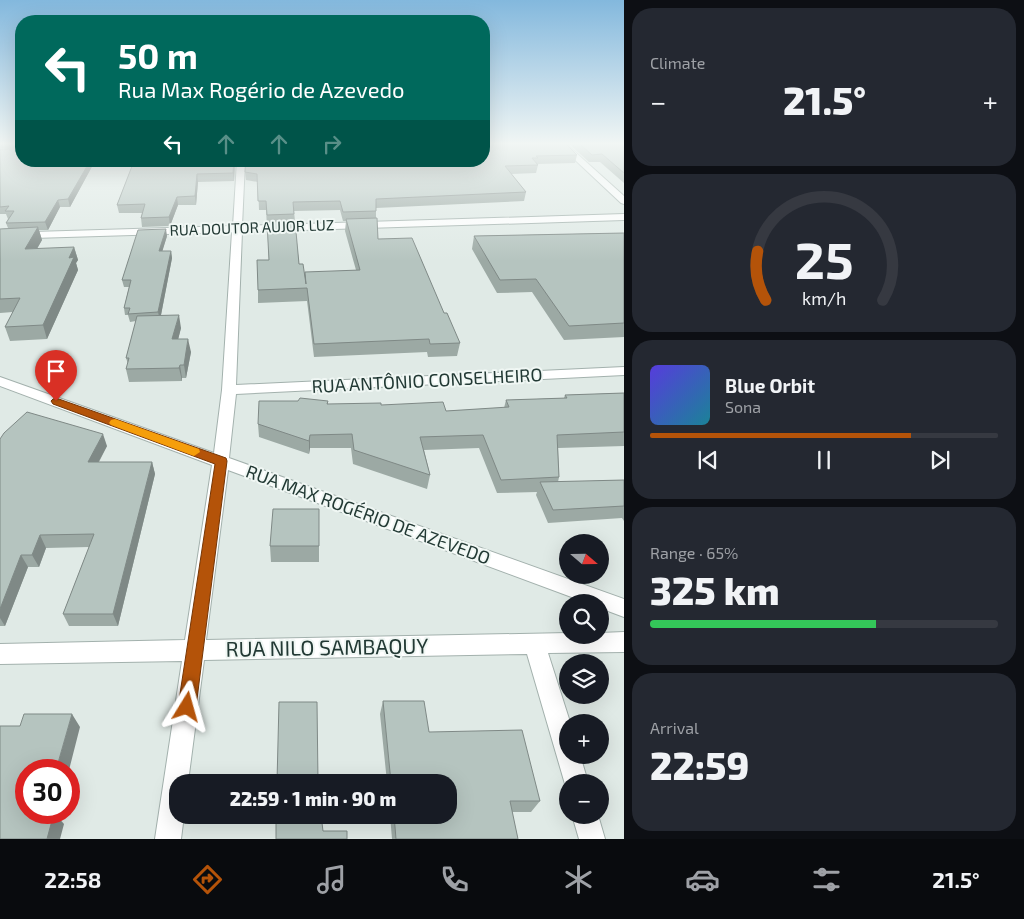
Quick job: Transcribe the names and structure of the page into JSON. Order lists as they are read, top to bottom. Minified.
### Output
{"streets":{"street":["RUA DOUTOR AUJOR LUZ","RUA ANTÔNIO CONSELHEIRO","RUA MAX ROGÉRIO DE AZEVEDO","RUA NILO SAMBAQUY"]},"north":"right","page":{"tile":["Climate",["Range · 65%","325 km"],["Arrival","22:59"]],"turn":["50 m","Rua Max Rogério de Azevedo"],"heat":["−","21.5°","+"],"song":["Blue Orbit","Sona"],"map_buttons":["+","−"],"limit":"30","trip":"22:59 · 1 min · 90 m","tabs":["22:58","21.5°"],"gauge":["25","km/h"]}}
